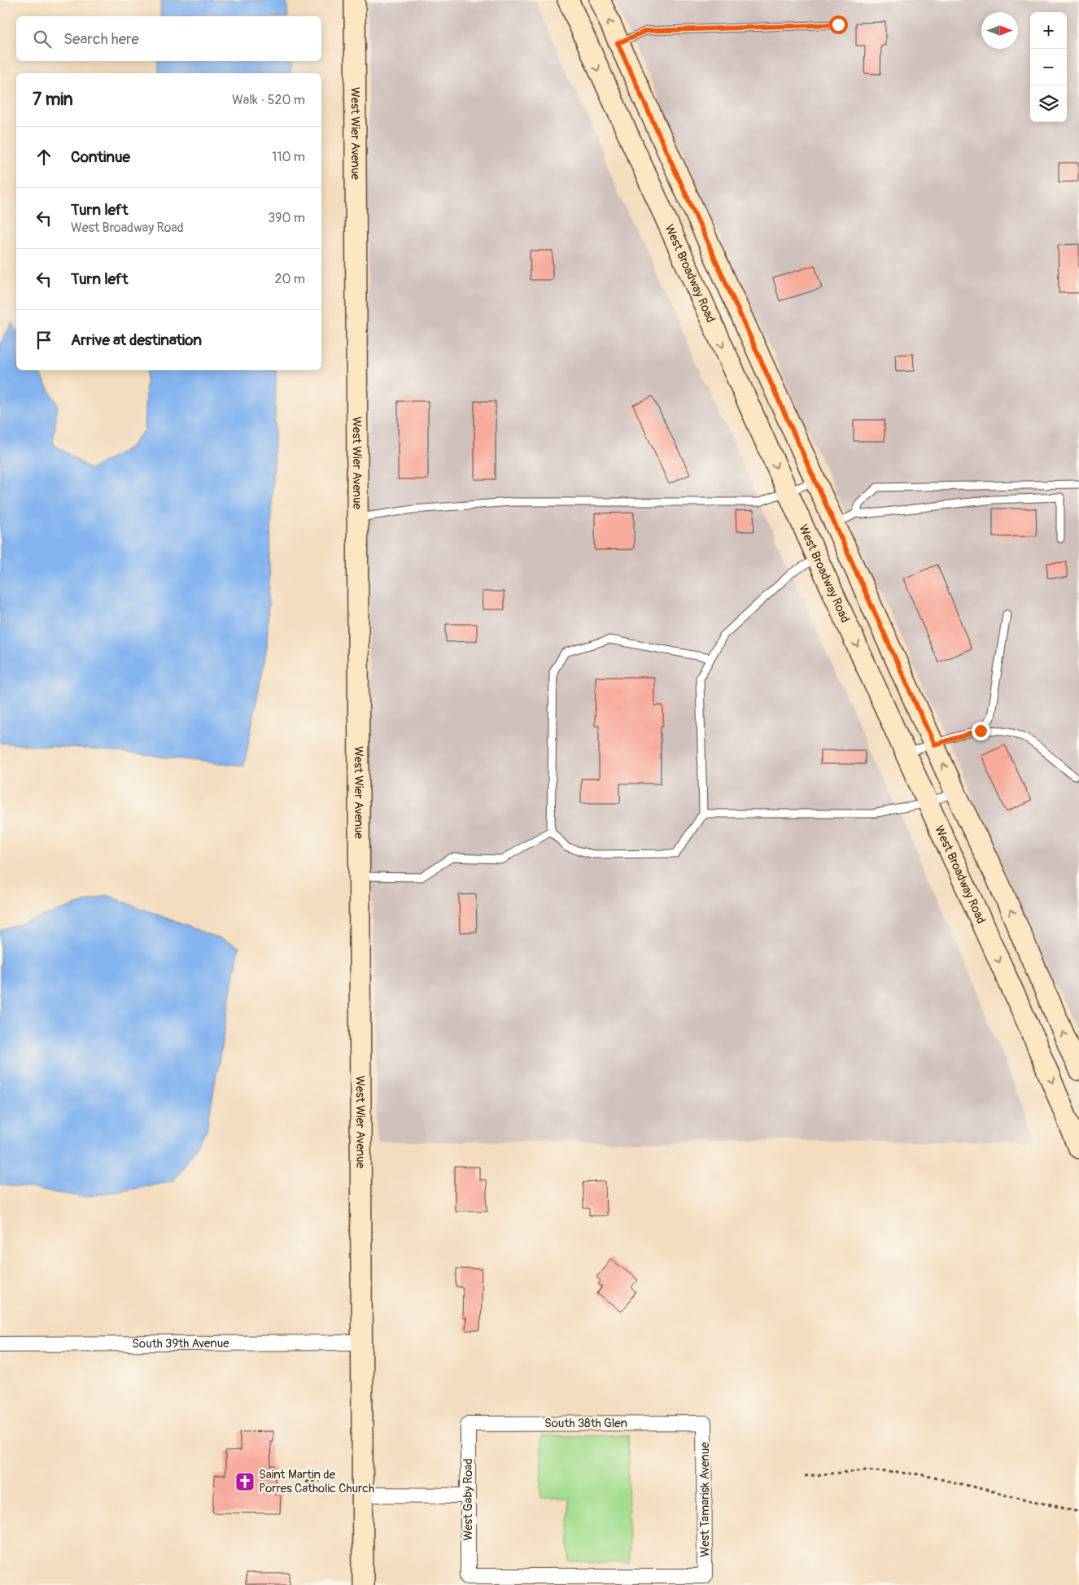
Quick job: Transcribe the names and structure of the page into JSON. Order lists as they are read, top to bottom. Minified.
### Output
{"streets":{"main road":["West Wier Avenue","West Broadway Road"],"street":["South 39th Avenue","South 38th Glen","West Gaby Road","West Tamarisk Avenue"]},"crossings":[["West Wier Avenue","South 39th Avenue"],["South 38th Glen","West Gaby Road"],["South 38th Glen","West Tamarisk Avenue"],["West Gaby Road","West Tamarisk Avenue"]],"places":{"church":["Saint Martin de Porres Catholic Church"]},"north":"right","page":{"map_buttons":["+","−"],"search":"Search here","heading":["7 min","Walk · 520 m"],"list":[["Continue","110 m"],["Turn left","West Broadway Road","390 m"],["Turn left","20 m"],"Arrive at destination"]}}
